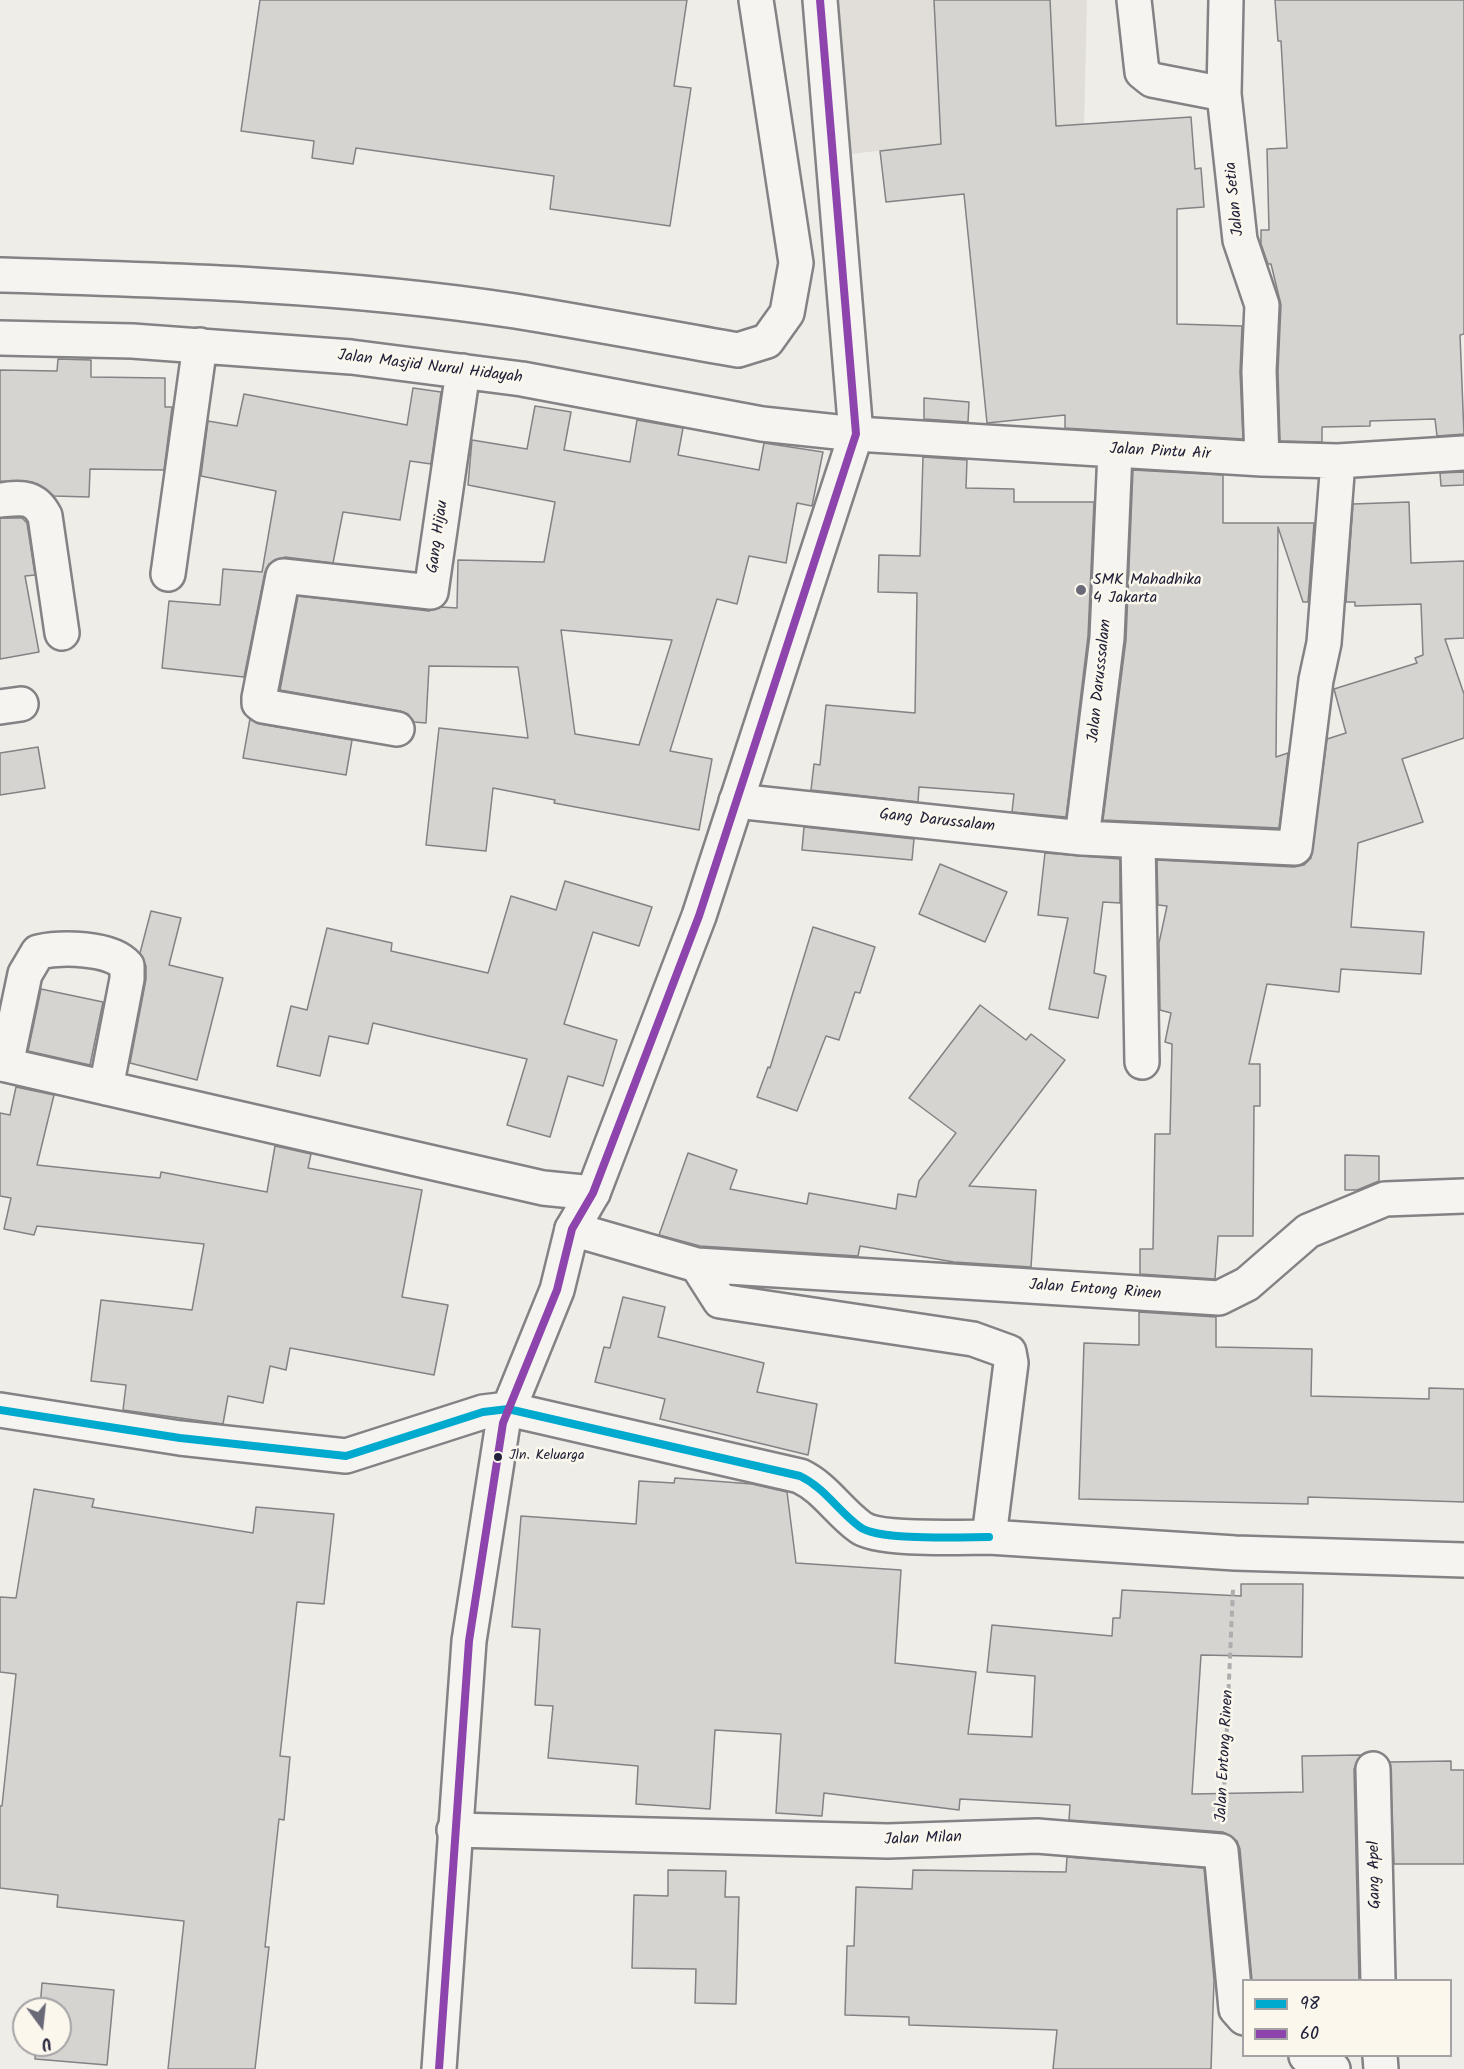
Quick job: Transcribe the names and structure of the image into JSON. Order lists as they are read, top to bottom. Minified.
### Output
{"streets":{"street":["Jalan Setia","Jalan Masjid Nurul Hidayah","Jalan Pintu Air","Gang Hijau","Jalan Darusssalam","Gang Darussalam","Jalan Entong Rinen","Jalan Milan","Gang Apel"]},"crossings":[["Jalan Setia","Jalan Pintu Air"],["Jalan Masjid Nurul Hidayah","Jalan Pintu Air"],["Jalan Masjid Nurul Hidayah","Gang Hijau"],["Jalan Pintu Air","Jalan Darusssalam"],["Jalan Pintu Air","Gang Darussalam"],["Jalan Darusssalam","Gang Darussalam"],["Jalan Entong Rinen","Jalan Milan"]],"places":["SMK Mahadhika 4 Jakarta","Jln. Keluarga"],"lines":["transit line 60","transit line 98"],"legend":["98","60"],"north":"bottom"}
